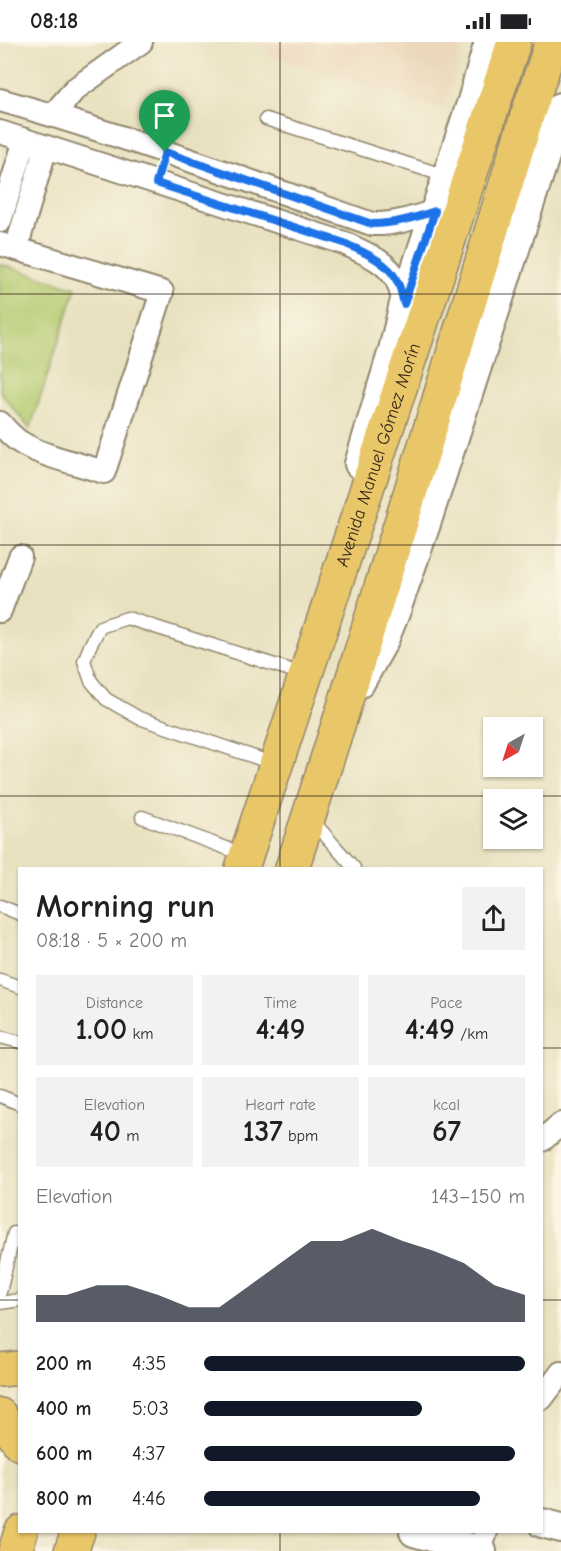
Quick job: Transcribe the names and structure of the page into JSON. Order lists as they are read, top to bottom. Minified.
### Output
{"streets":{"main road":["Avenida Manuel Gómez Morín"]},"north":"bottom left","page":{"status":"08:18","heading":["Morning run","08:18 · 5 × 200 m"],"stats":[["Distance","1.00 km"],["Time","4:49"],["Pace","4:49 /km"],["Elevation","40 m"],["Heart rate","137 bpm"],["kcal","67"]],"chart":["Elevation","143–150 m"],"list":[{"name":"200 m","note":"4:35"},{"name":"400 m","note":"5:03"},{"name":"600 m","note":"4:37"},{"name":"800 m","note":"4:46"}]}}
